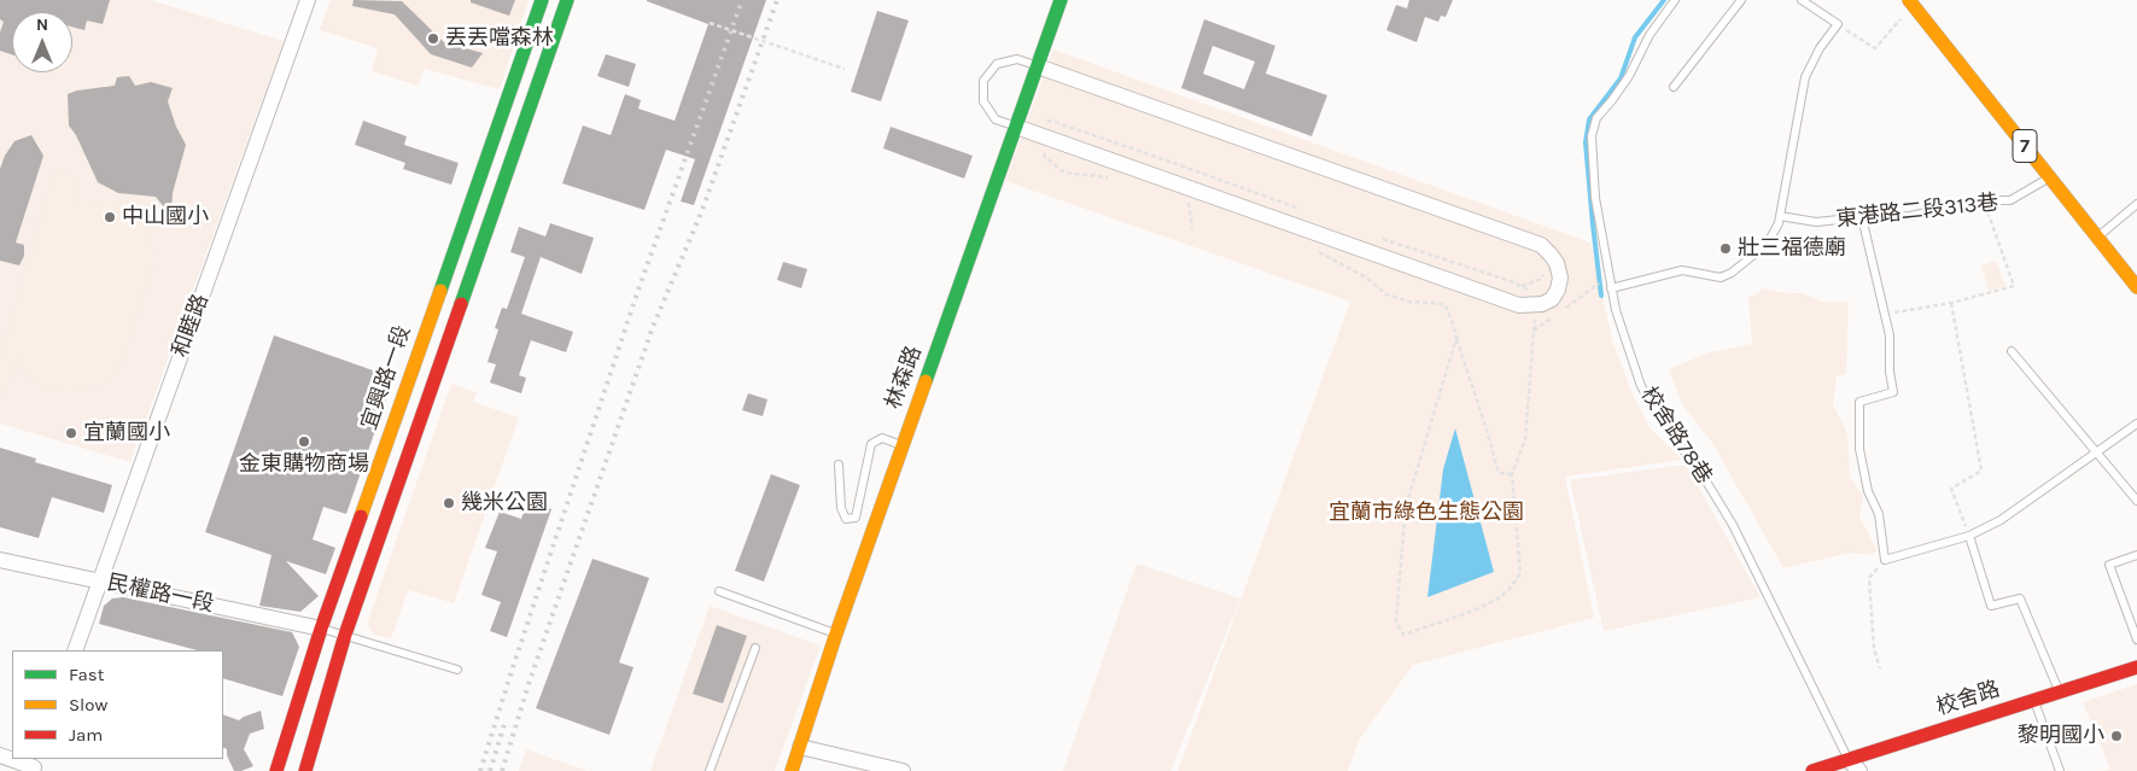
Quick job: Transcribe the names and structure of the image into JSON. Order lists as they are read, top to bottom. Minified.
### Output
{"streets":{"street":["7","和睦路","宜興路一段","林森路","民權路一段","校舍路"],"lane":["東港路二段313巷","校舍路78巷"]},"crossings":[["7","東港路二段313巷"],["和睦路","民權路一段"],["宜興路一段","民權路一段"],["校舍路78巷","校舍路"]],"parks":["宜蘭市綠色生態公園"],"places":["丟丟噹森林","中山國小","壯三福德廟","宜蘭國小","金東購物商場","幾米公園","黎明國小"],"legend":["Fast","Slow","Jam"],"north":"top"}
